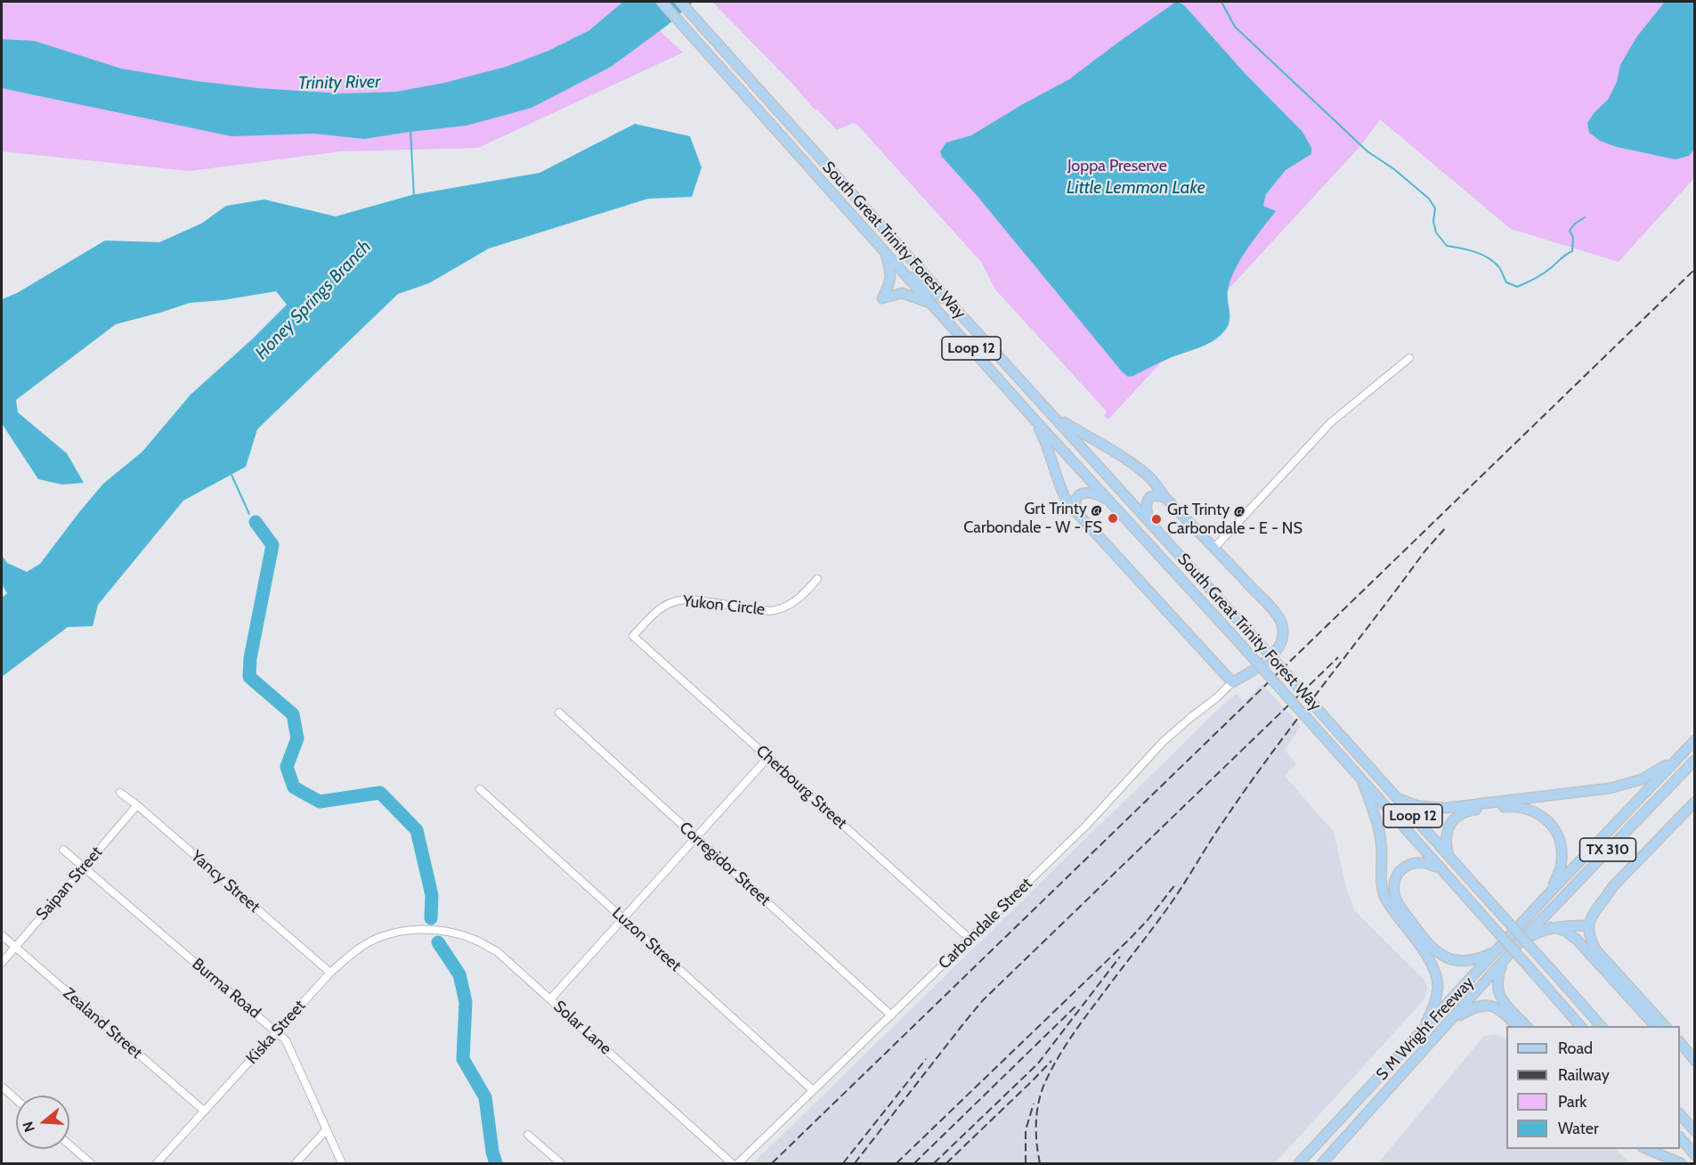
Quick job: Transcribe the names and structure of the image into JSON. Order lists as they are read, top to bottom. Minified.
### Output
{"streets":{"main road":["South Great Trinity Forest Way","Loop 12","TX 310","S M Wright Freeway"],"street":["Yukon Circle","Cherbourg Street","Corregidor Street","Yancy Street","Saipan Street","Carbondale Street","Luzon Street","Burma Road","Zealand Street","Solar Lane","Kiska Street"]},"crossings":[["Yukon Circle","Cherbourg Street"],["Cherbourg Street","Carbondale Street"],["TX 310","S M Wright Freeway"],["Corregidor Street","Carbondale Street"],["Yancy Street","Saipan Street"],["Yancy Street","Kiska Street"],["Saipan Street","Burma Road"],["Saipan Street","Zealand Street"],["Carbondale Street","Luzon Street"],["Burma Road","Kiska Street"],["Zealand Street","Kiska Street"],["Solar Lane","Kiska Street"]],"water":["Trinity River","Little Lemmon Lake","Honey Springs Branch"],"parks":["Joppa Preserve"],"places":["Grt Trinty @ Carbondale - W - FS","Grt Trinty @ Carbondale - E - NS"],"legend":["Road","Railway","Park","Water"],"north":"left"}
